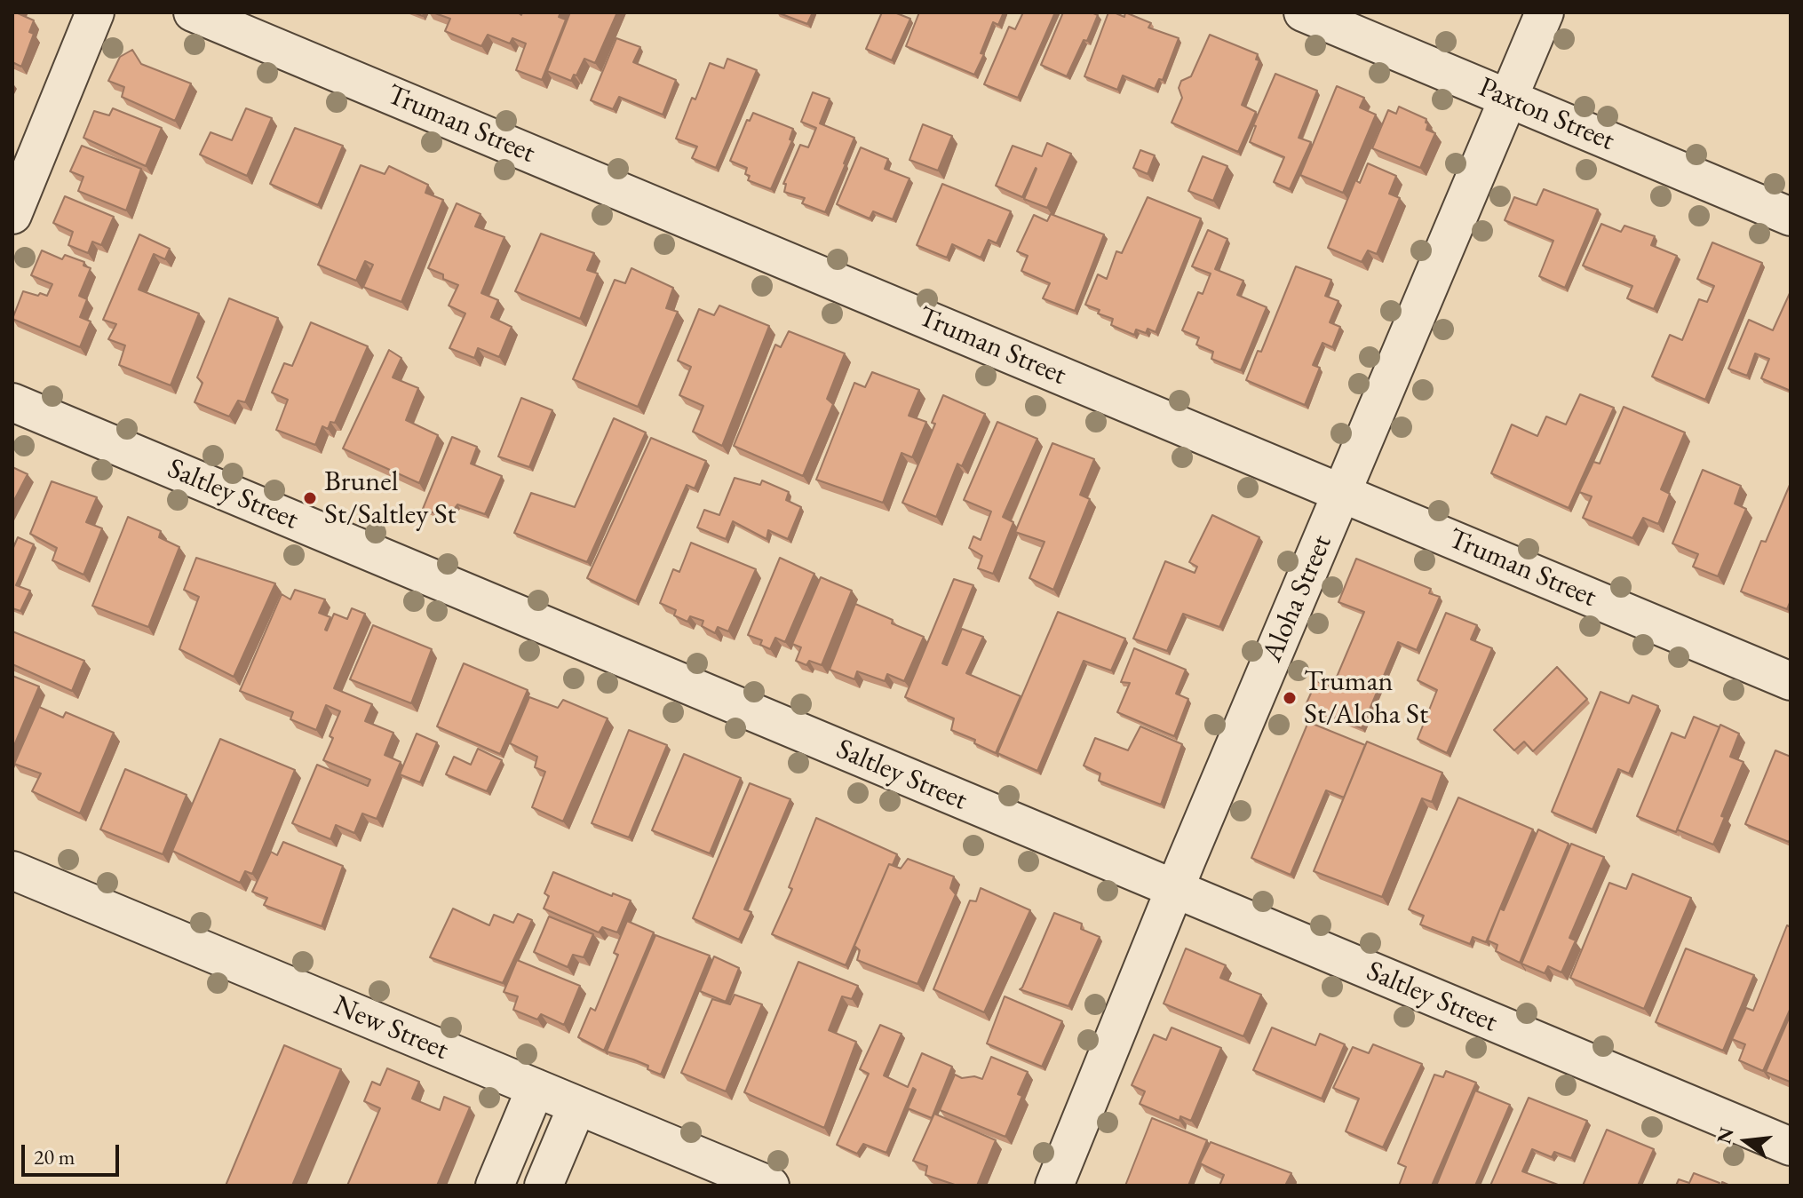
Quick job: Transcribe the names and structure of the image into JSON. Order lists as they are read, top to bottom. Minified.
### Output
{"streets":{"street":["Paxton Street","Truman Street","Saltley Street","Aloha Street","New Street"]},"crossings":[["Paxton Street","Aloha Street"],["Truman Street","Aloha Street"],["Saltley Street","Aloha Street"]],"places":["Brunel St/Saltley St","Truman St/Aloha St"],"scale_bar":"20 m","north":"left"}
